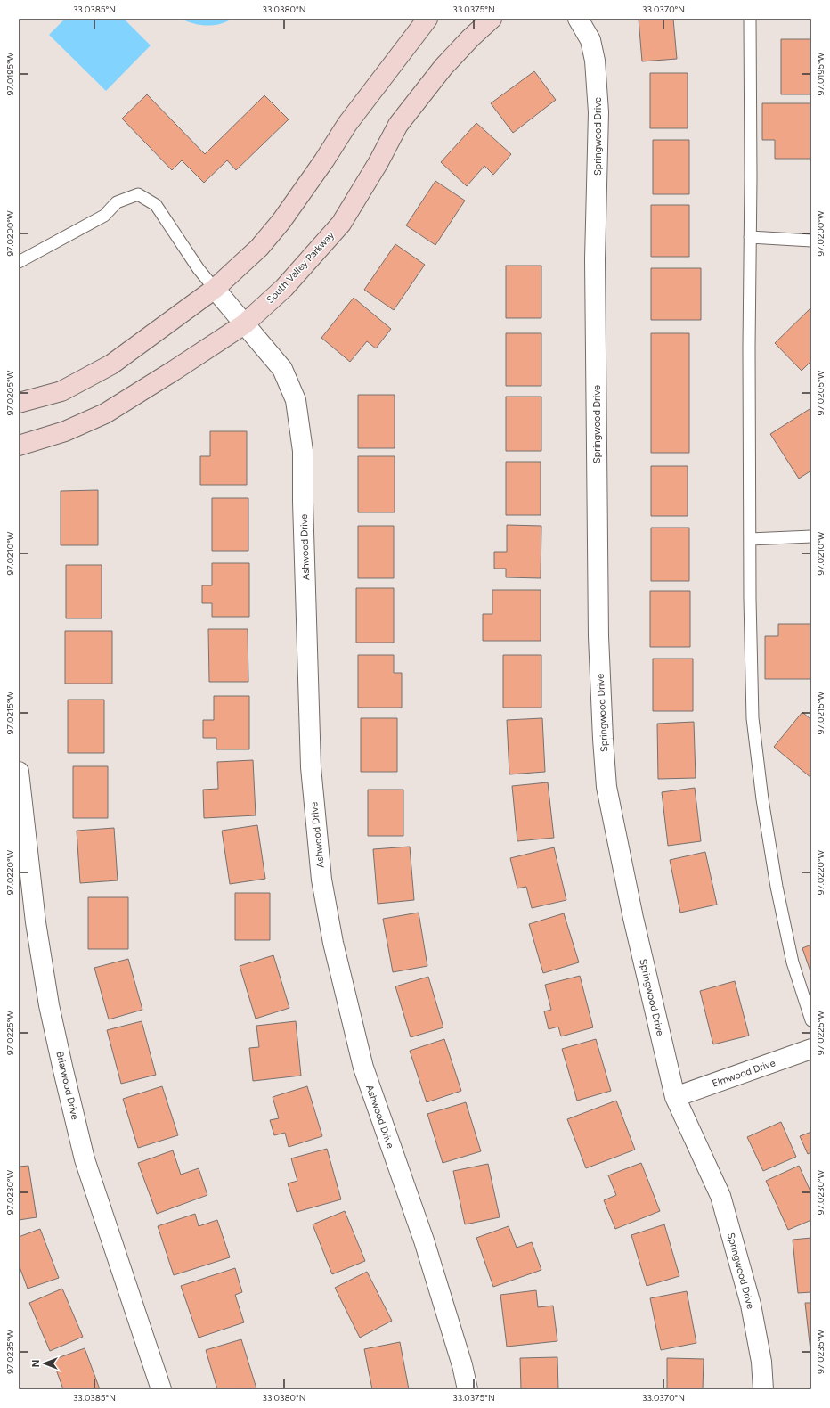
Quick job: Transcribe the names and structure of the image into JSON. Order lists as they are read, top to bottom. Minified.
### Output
{"streets":{"main road":["South Valley Parkway"],"street":["Springwood Drive","Ashwood Drive","Elmwood Drive","Briarwood Drive"]},"crossings":[["Springwood Drive","Elmwood Drive"],["South Valley Parkway","Ashwood Drive"]],"north":"left","coordinates":["33.0385°N","33.0380°N","33.0375°N","33.0370°N","97.0195°W","97.0200°W","97.0205°W","97.0210°W","97.0215°W","97.0220°W","97.0225°W","97.0230°W","97.0235°W"]}
